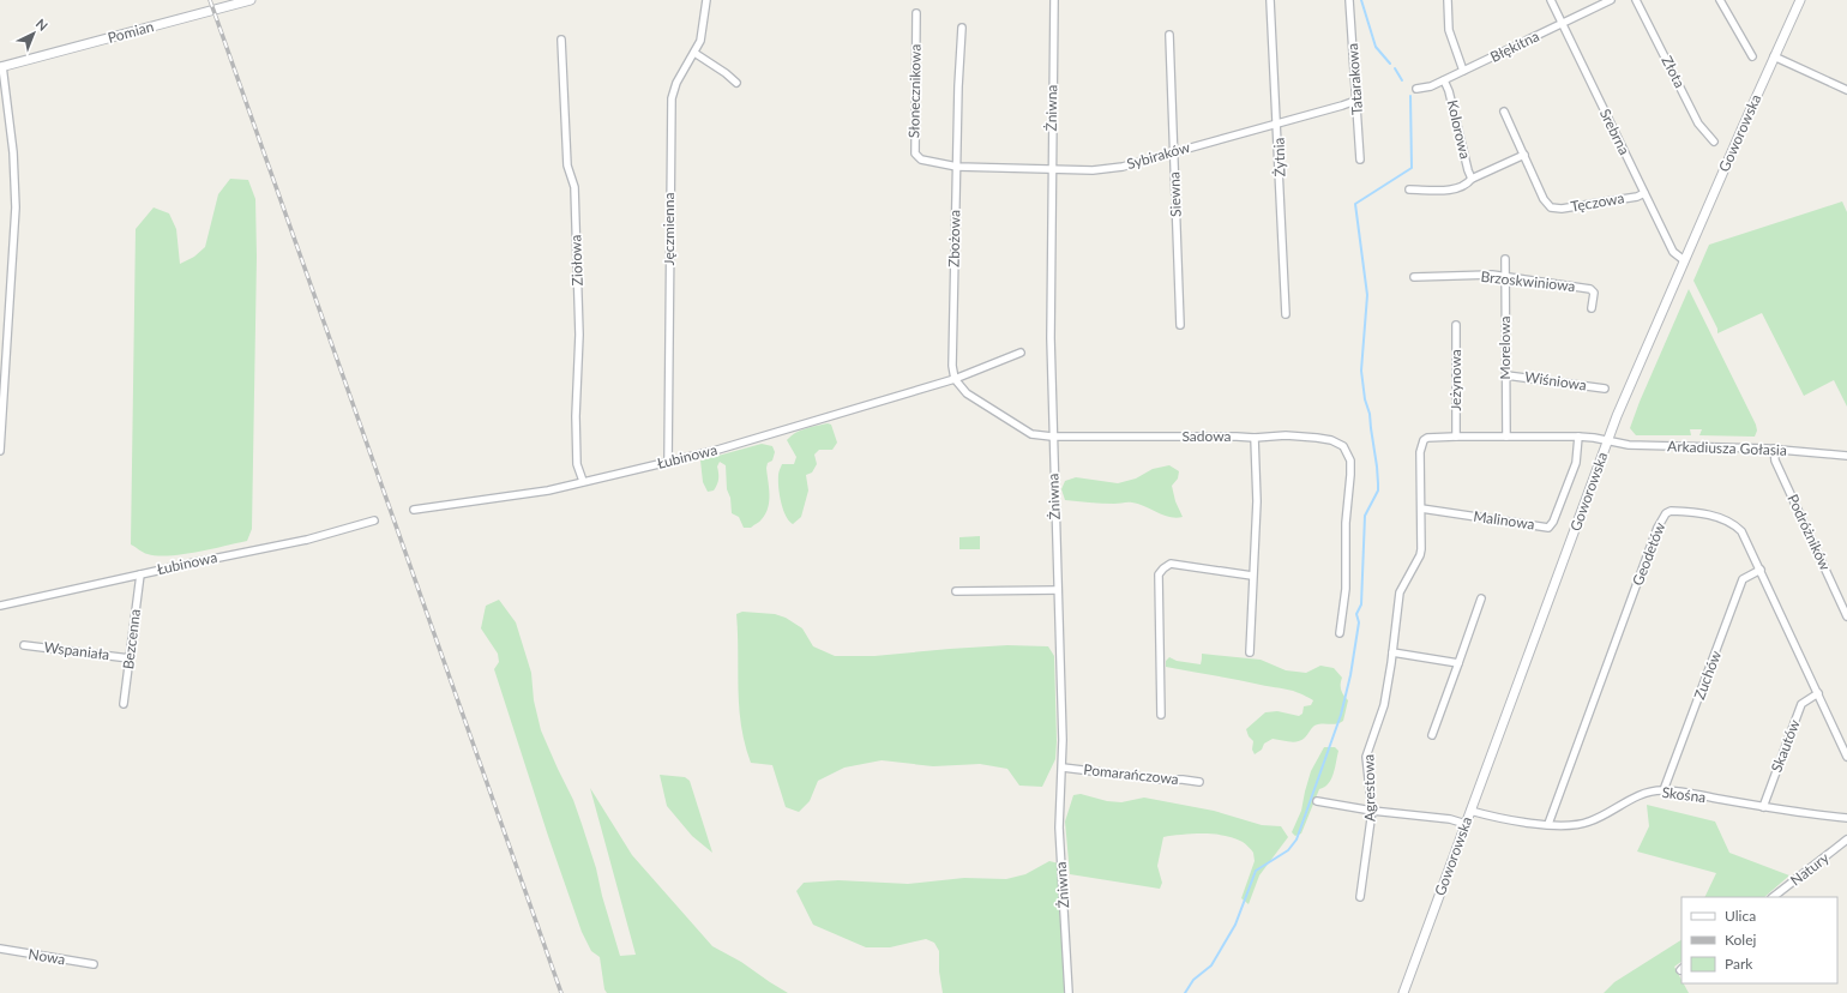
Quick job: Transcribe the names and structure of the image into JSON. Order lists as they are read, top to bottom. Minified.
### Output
{"streets":{"street":["Pomian","Błękitna","Złota","Tatarakowa","Słonecznikowa","Żniwna","Kolorowa","Srebrna","Goworowska","Sybiraków","Żytnia","Siewna","Tęczowa","Jęczmienna","Zbożowa","Ziołowa","Brzoskwiniowa","Morelowa","Jeżynowa","Wiśniowa","Sadowa","Arkadiusza Gołasia","Łubinowa","Malinowa","Podróżników","Geodetów","Bezcenna","Wspaniała","Zuchów","Skautów","Pomarańczowa","Agrestowa","Skośna","Natury","Nowa"]},"crossings":[["Błękitna","Kolorowa"],["Błękitna","Srebrna"],["Tatarakowa","Sybiraków"],["Słonecznikowa","Sybiraków"],["Słonecznikowa","Zbożowa"],["Żniwna","Sybiraków"],["Żniwna","Sadowa"],["Żniwna","Pomarańczowa"],["Srebrna","Goworowska"],["Srebrna","Tęczowa"],["Goworowska","Arkadiusza Gołasia"],["Goworowska","Skośna"],["Sybiraków","Żytnia"],["Sybiraków","Siewna"],["Sybiraków","Zbożowa"],["Jęczmienna","Łubinowa"],["Zbożowa","Sadowa"],["Zbożowa","Łubinowa"],["Ziołowa","Łubinowa"],["Brzoskwiniowa","Morelowa"],["Morelowa","Wiśniowa"],["Jeżynowa","Agrestowa"],["Sadowa","Łubinowa"],["Arkadiusza Gołasia","Podróżników"],["Łubinowa","Bezcenna"],["Malinowa","Agrestowa"],["Geodetów","Zuchów"],["Geodetów","Skautów"],["Geodetów","Skośna"],["Bezcenna","Wspaniała"],["Zuchów","Skośna"],["Skautów","Skośna"]],"legend":["Ulica","Kolej","Park"],"north":"top right"}
